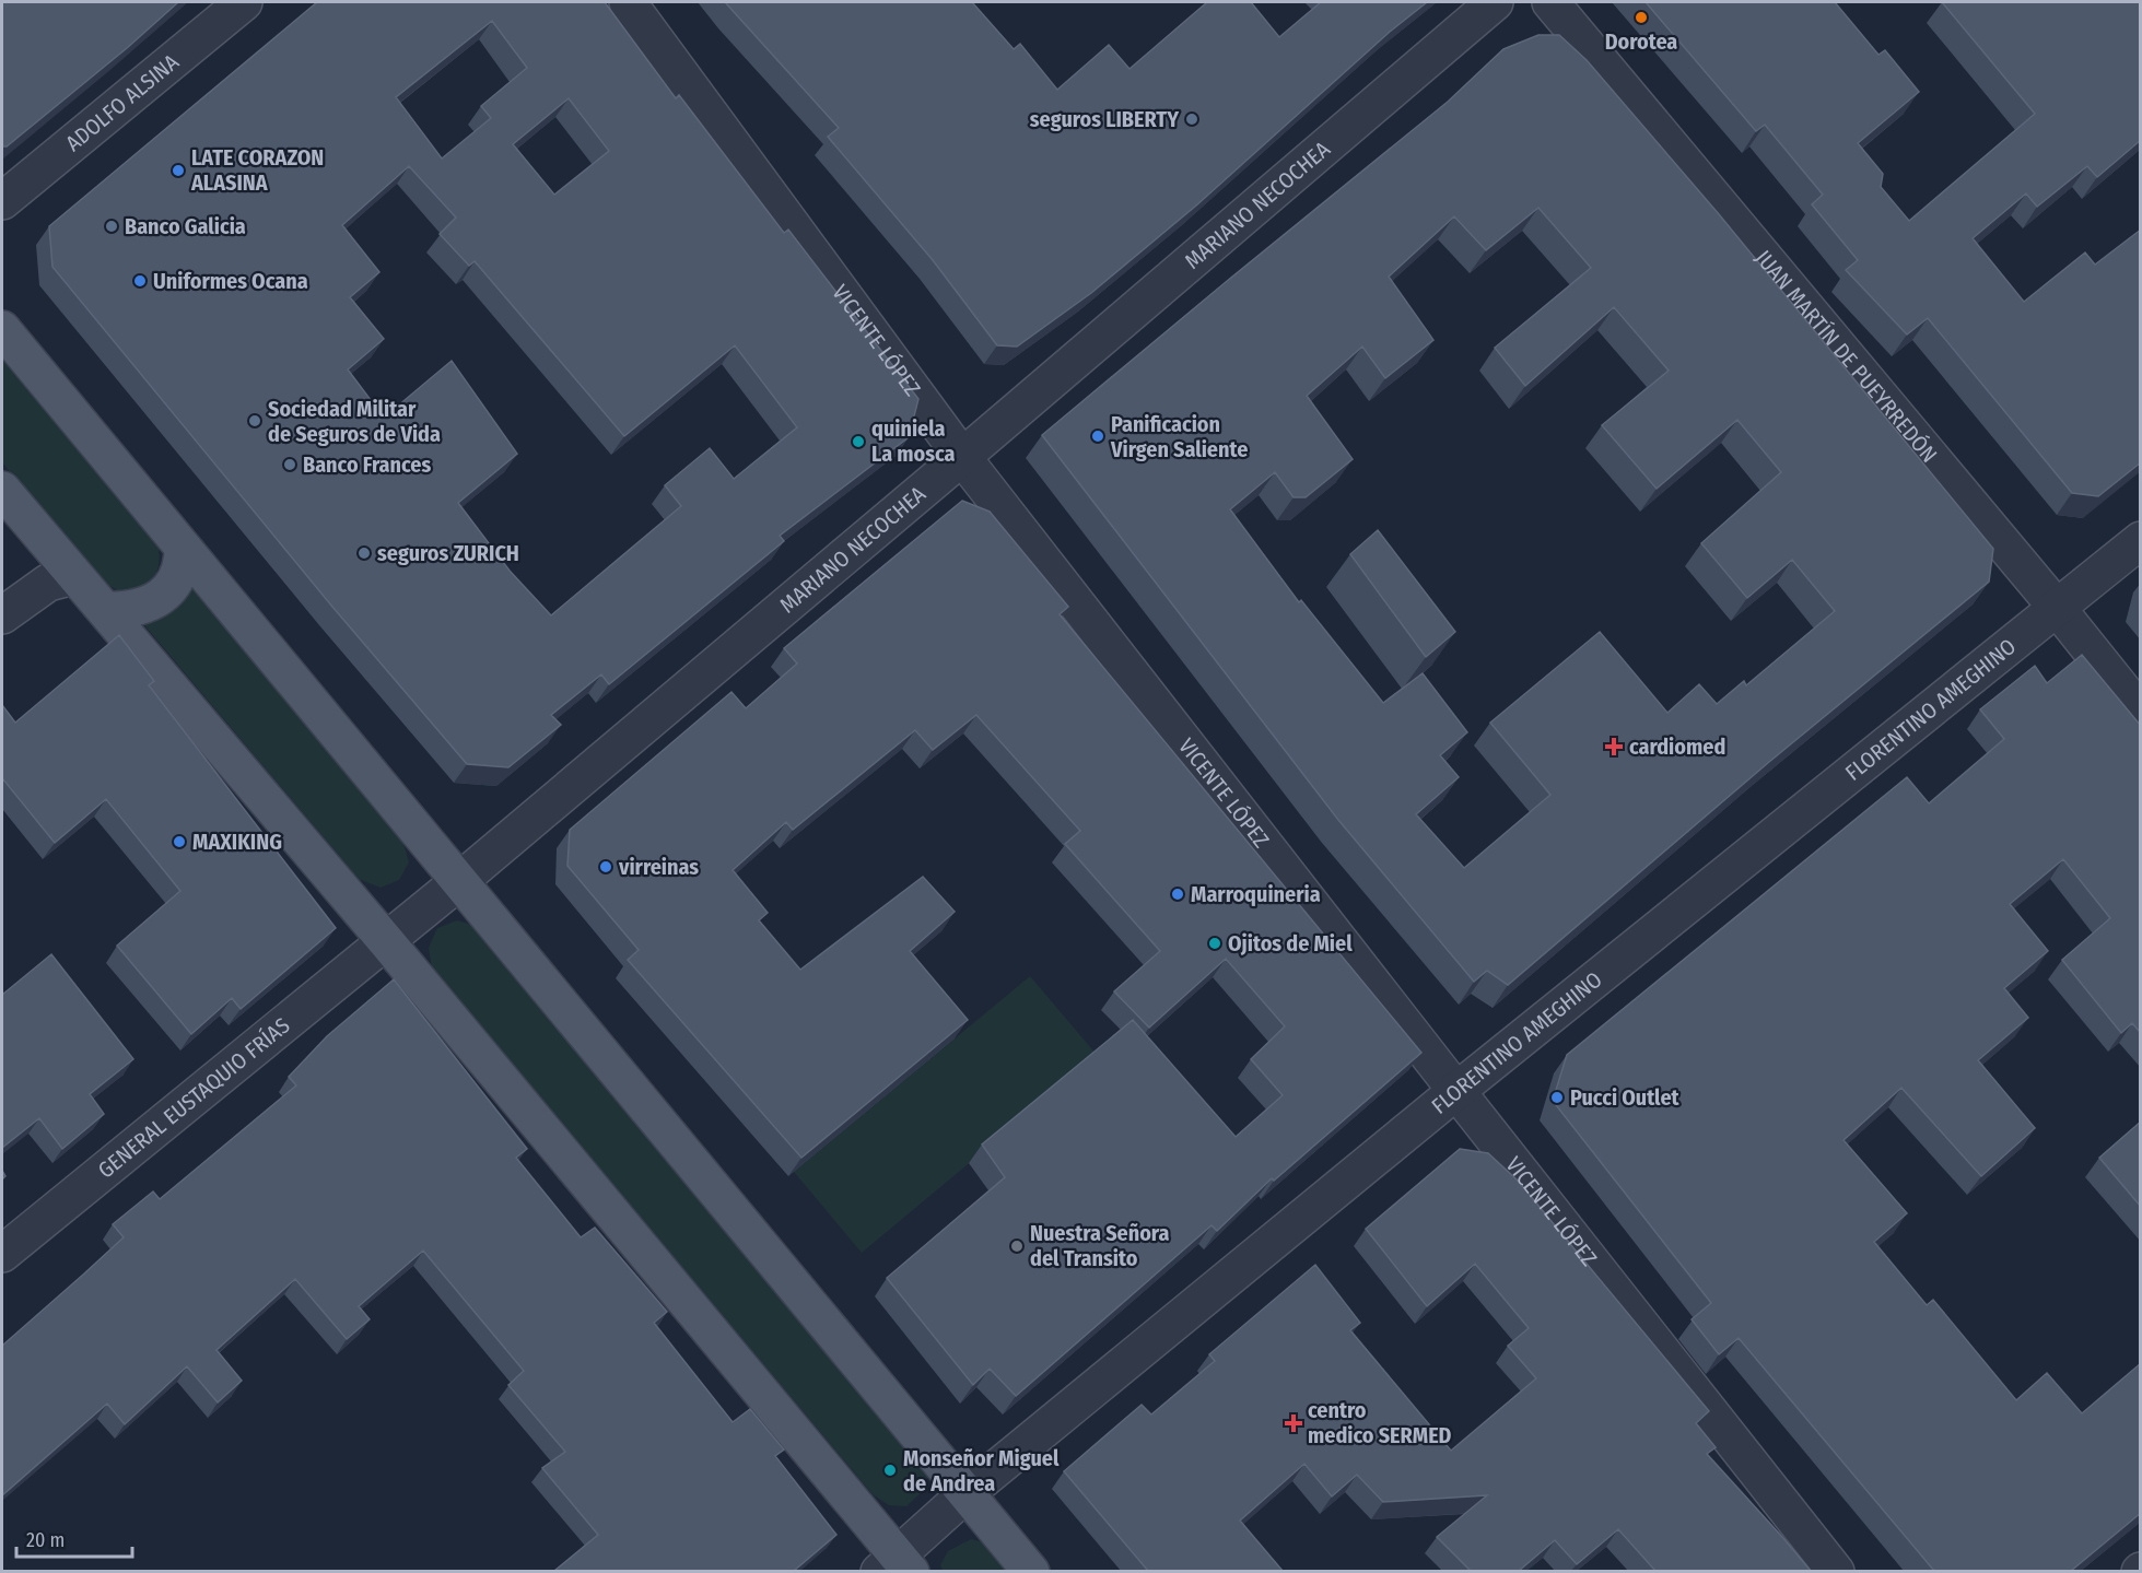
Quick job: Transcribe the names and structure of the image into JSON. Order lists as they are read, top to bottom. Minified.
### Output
{"streets":{"street":["ADOLFO ALSINA","MARIANO NECOCHEA","VICENTE LÓPEZ","JUAN MARTÍN DE PUEYRREDÓN","FLORENTINO AMEGHINO","GENERAL EUSTAQUIO FRÍAS"]},"crossings":[["MARIANO NECOCHEA","VICENTE LÓPEZ"],["MARIANO NECOCHEA","GENERAL EUSTAQUIO FRÍAS"],["VICENTE LÓPEZ","FLORENTINO AMEGHINO"],["JUAN MARTÍN DE PUEYRREDÓN","FLORENTINO AMEGHINO"]],"places":{"other":["Dorotea","seguros LIBERTY","LATE CORAZON ALASINA","Banco Galicia","Uniformes Ocana","Sociedad Militar de Seguros de Vida","Panificacion Virgen Saliente","quiniela La mosca","Banco Frances","seguros ZURICH","MAXIKING","virreinas","Marroquineria","Ojitos de Miel","Pucci Outlet","Nuestra Señora del Transito","Monseñor Miguel de Andrea"],"health":["cardiomed","centro medico SERMED"]},"scale_bar":"20 m"}
